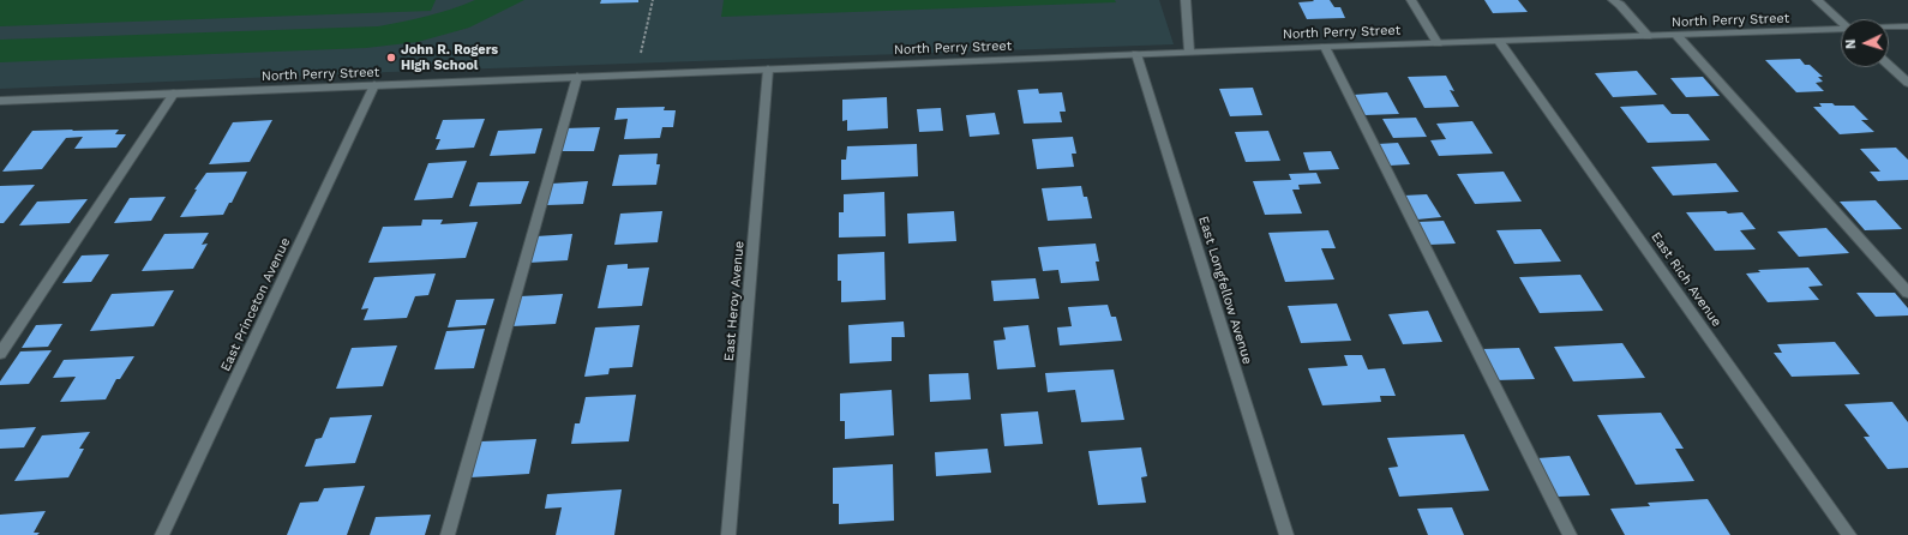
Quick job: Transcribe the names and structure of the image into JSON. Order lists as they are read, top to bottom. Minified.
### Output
{"streets":{"street":["North Perry Street","East Rich Avenue","East Longfellow Avenue","East Heroy Avenue","East Princeton Avenue"]},"crossings":[["North Perry Street","East Rich Avenue"],["North Perry Street","East Longfellow Avenue"],["North Perry Street","East Heroy Avenue"],["North Perry Street","East Princeton Avenue"]],"places":["John R. Rogers High School"],"north":"left"}
